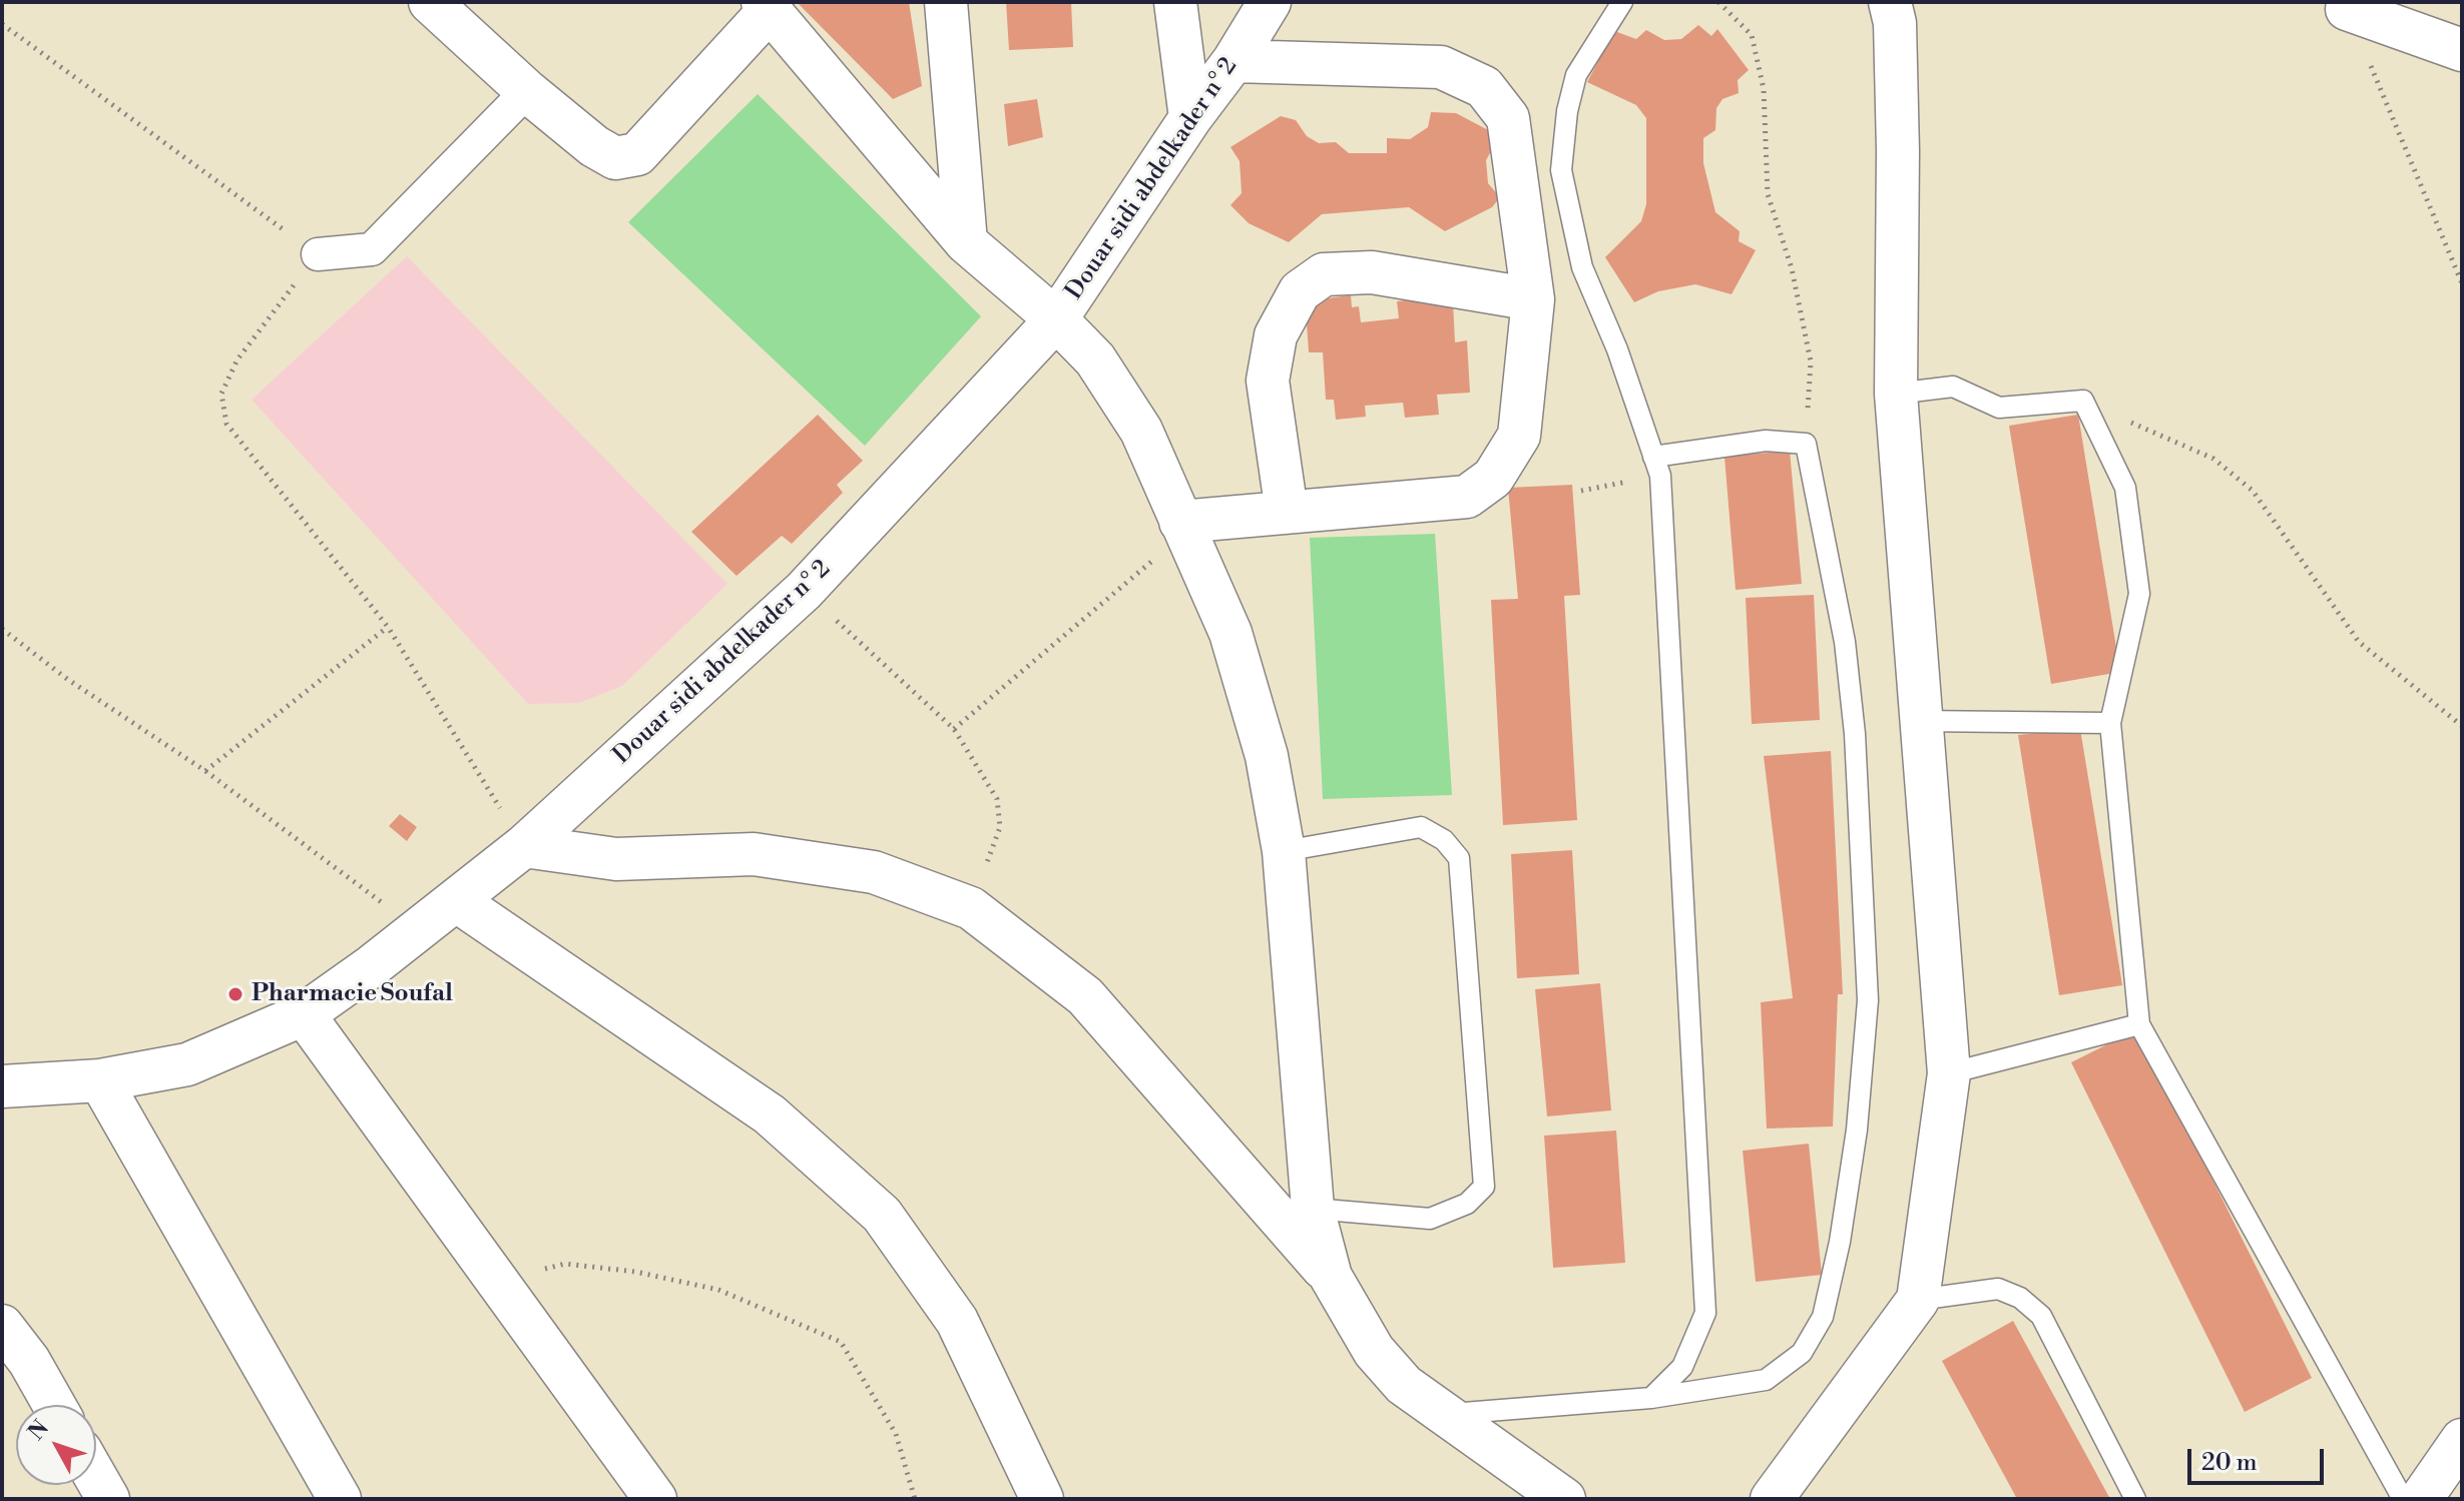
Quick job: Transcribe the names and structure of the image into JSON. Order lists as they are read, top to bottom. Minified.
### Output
{"streets":{"street":["Douar sidi abdelkader n° 2"]},"places":["Pharmacie Soufal"],"scale_bar":"20 m","north":"top left"}
